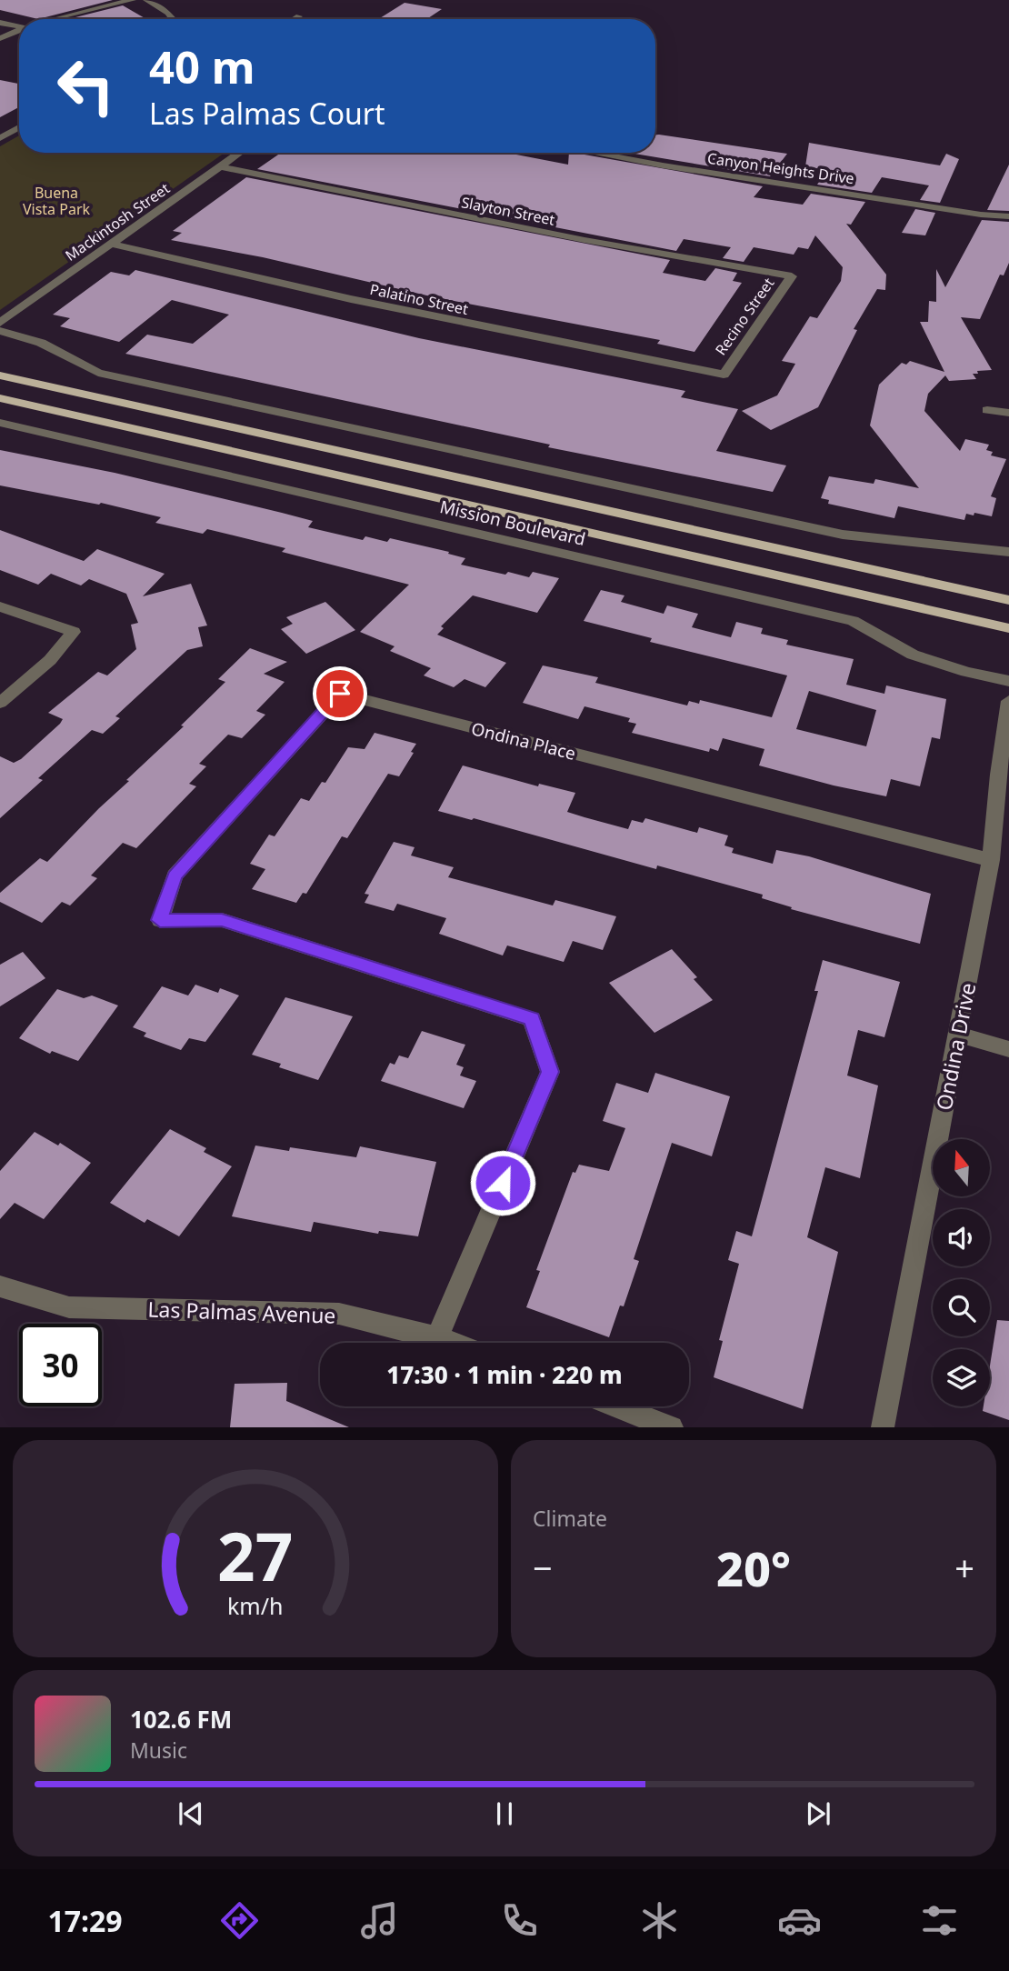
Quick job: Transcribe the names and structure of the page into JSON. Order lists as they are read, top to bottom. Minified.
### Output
{"streets":{"main road":["Mission Boulevard"],"street":["Canyon Heights Drive","Slayton Street","Mackintosh Street","Palatino Street","Recino Street","Ondina Place","Ondina Drive","Las Palmas Avenue"]},"crossings":[["Slayton Street","Mackintosh Street"],["Slayton Street","Recino Street"],["Mackintosh Street","Palatino Street"],["Palatino Street","Recino Street"],["Ondina Place","Ondina Drive"],["Ondina Place","Las Palmas Avenue"]],"parks":["Buena Vista Park"],"north":"top","page":{"turn":["40 m","Las Palmas Court"],"limit":"30","trip":"17:30 · 1 min · 220 m","tile":"Climate","heat":["−","20°","+"],"song":["102.6 FM","Music"],"tabs":"17:29","gauge":["27","km/h"]}}
